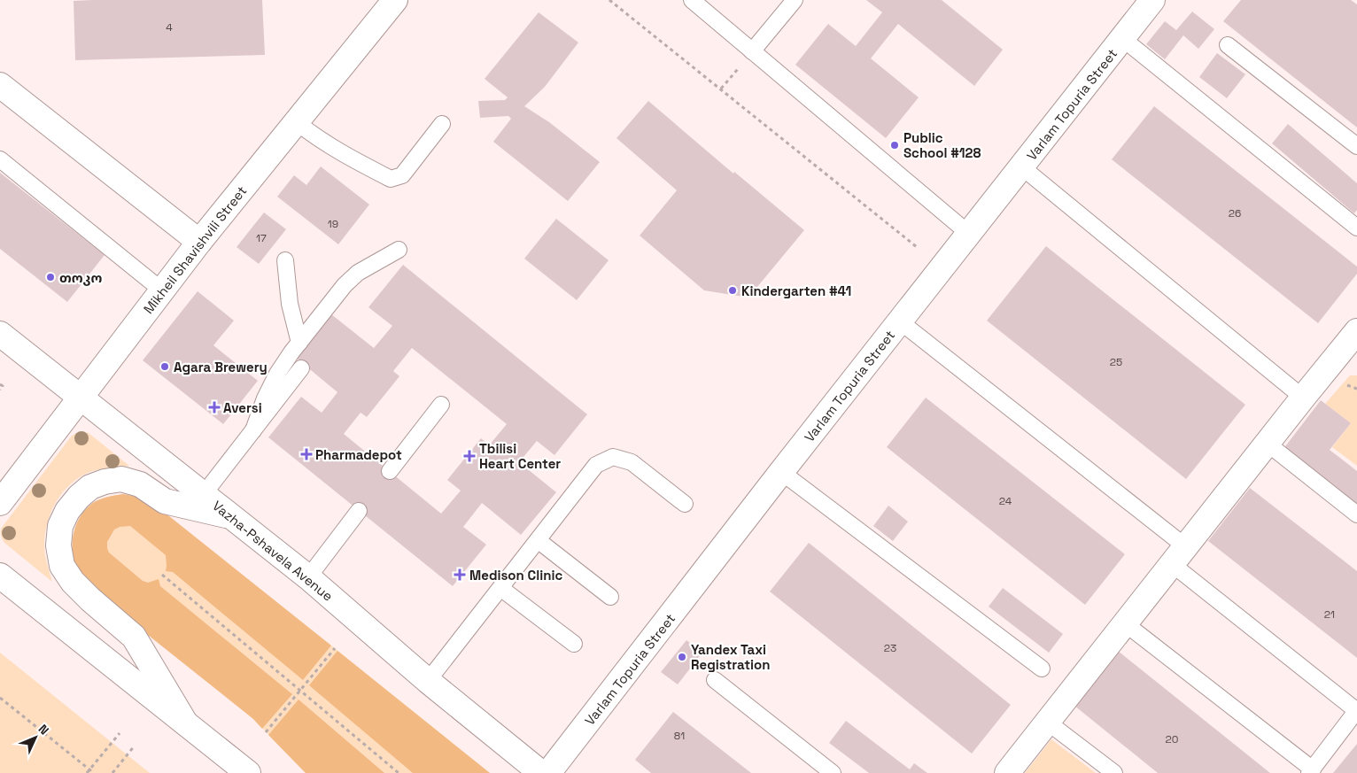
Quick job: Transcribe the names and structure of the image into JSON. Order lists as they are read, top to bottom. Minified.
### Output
{"streets":{"street":["Varlam Topuria Street","Mikheil Shavishvili Street","Vazha-Pshavela Avenue"]},"crossings":[["Mikheil Shavishvili Street","Vazha-Pshavela Avenue"]],"places":{"other":["Public School #128","თოკო","Kindergarten #41","Agara Brewery","Yandex Taxi Registration"],"health":["Aversi","Pharmadepot","Tbilisi Heart Center","Medison Clinic"]},"house_numbers":["4","26","19","17","25","24","21","23","81","20"],"north":"top right"}
